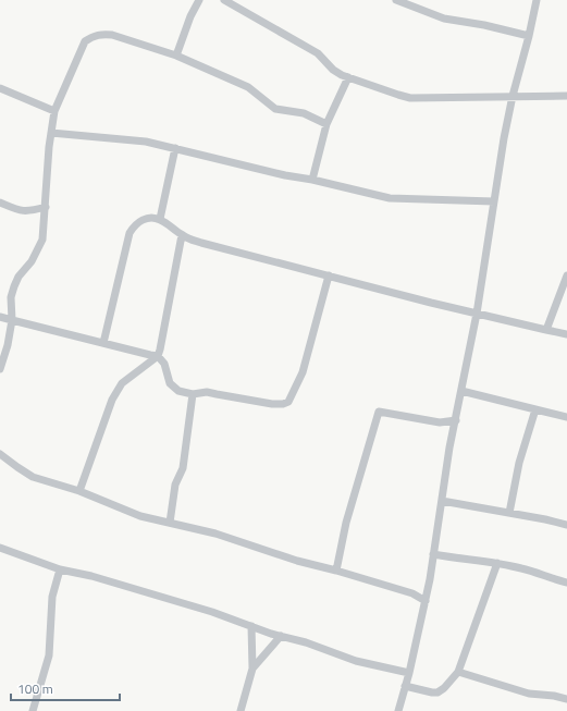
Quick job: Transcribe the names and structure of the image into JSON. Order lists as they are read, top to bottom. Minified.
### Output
{"scale_bar":"100 m"}
